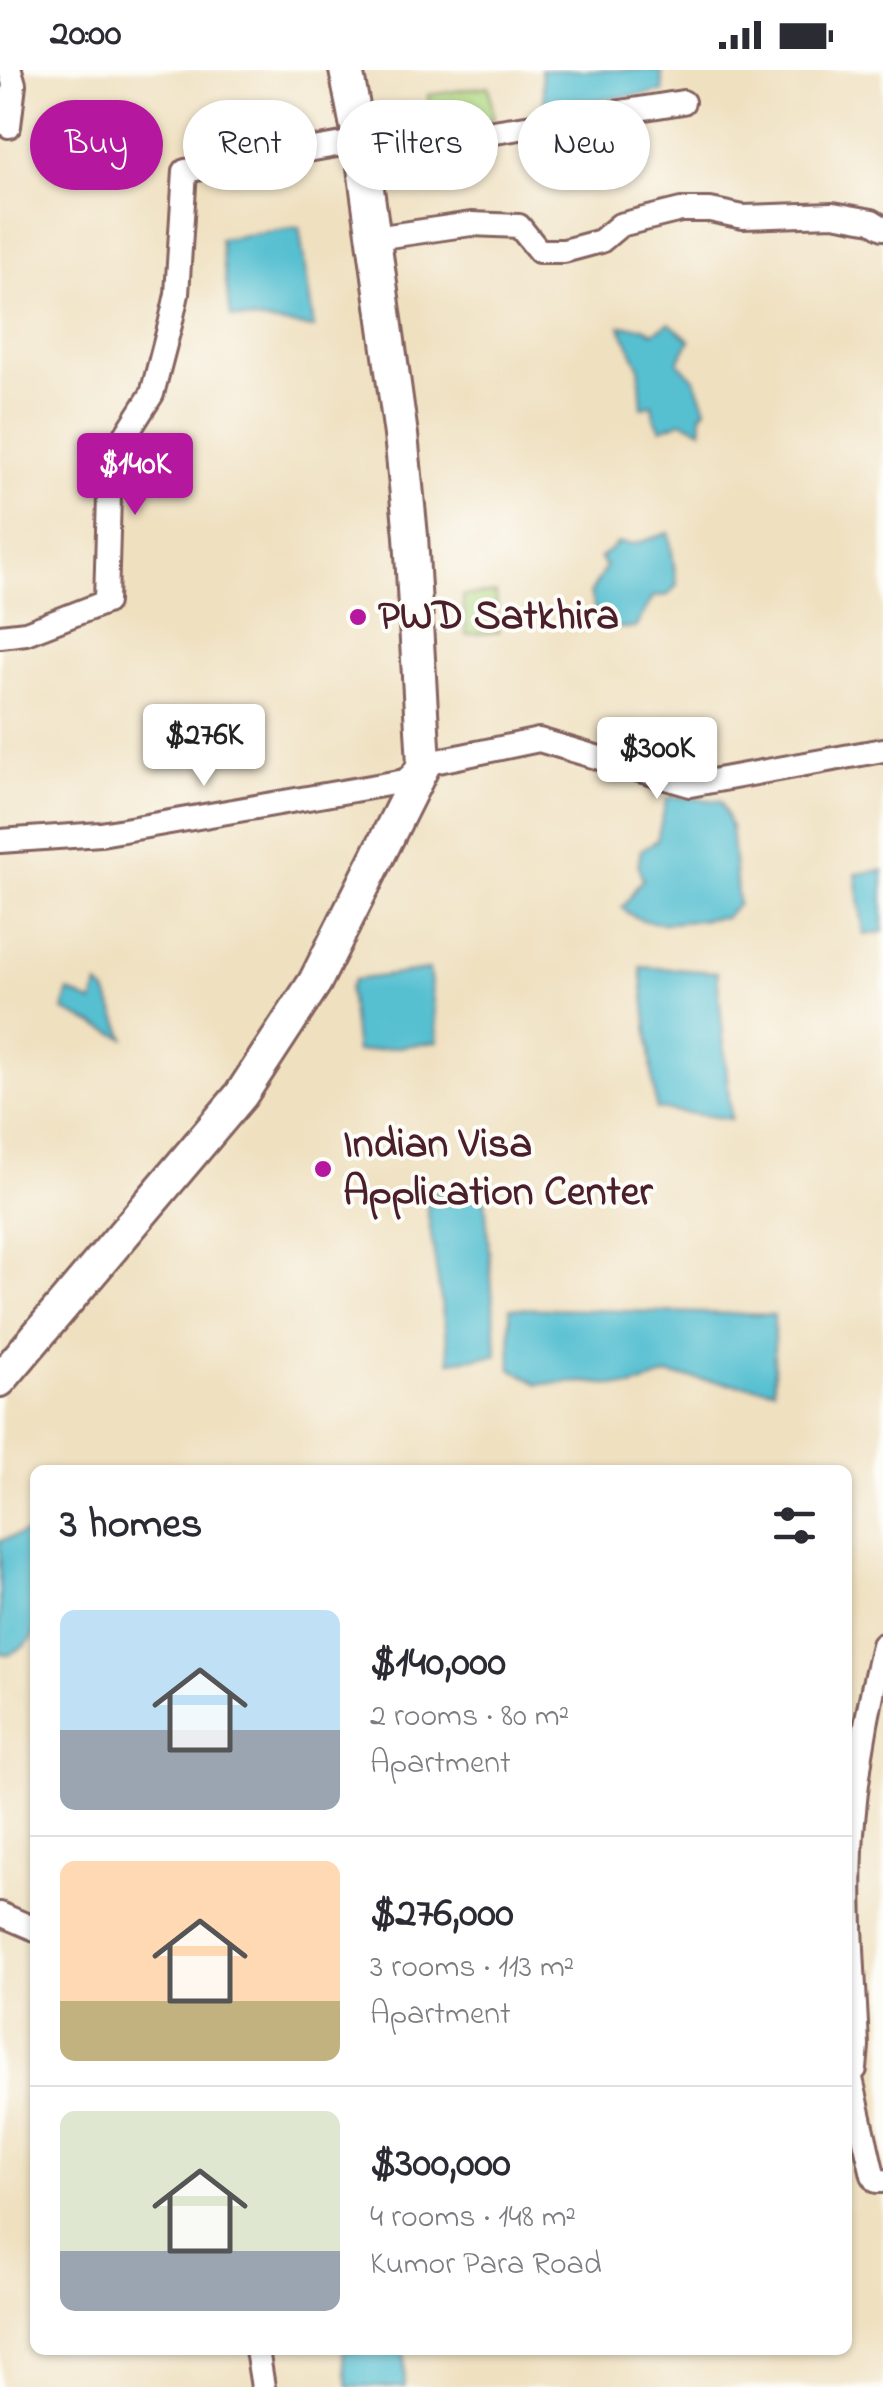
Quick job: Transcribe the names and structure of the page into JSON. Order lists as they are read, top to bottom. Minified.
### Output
{"places":["PWD Satkhira","Indian Visa Application Center"],"page":{"status":"20:00","chip":["Buy","Rent","Filters","New"],"price":["$140K","$276K","$300K"],"heading":"3 homes","list":[{"name":"$140,000","note":"2 rooms · 80 m² · Apartment"},{"name":"$276,000","note":"3 rooms · 113 m² · Apartment"},{"name":"$300,000","note":"4 rooms · 148 m² · Kumor Para Road"}]}}
